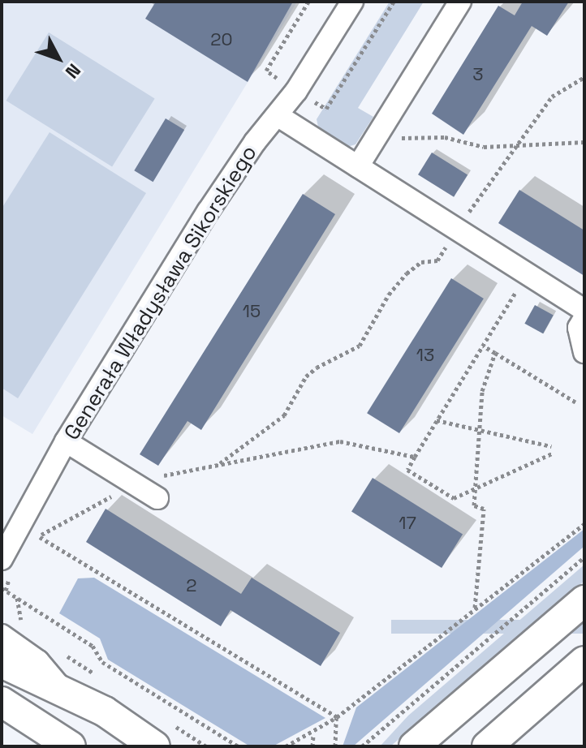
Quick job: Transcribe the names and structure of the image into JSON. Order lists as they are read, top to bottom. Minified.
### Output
{"streets":{"street":["Generała Władysława Sikorskiego"]},"house_numbers":["20","3","15","13","17","2"],"north":"bottom right"}
